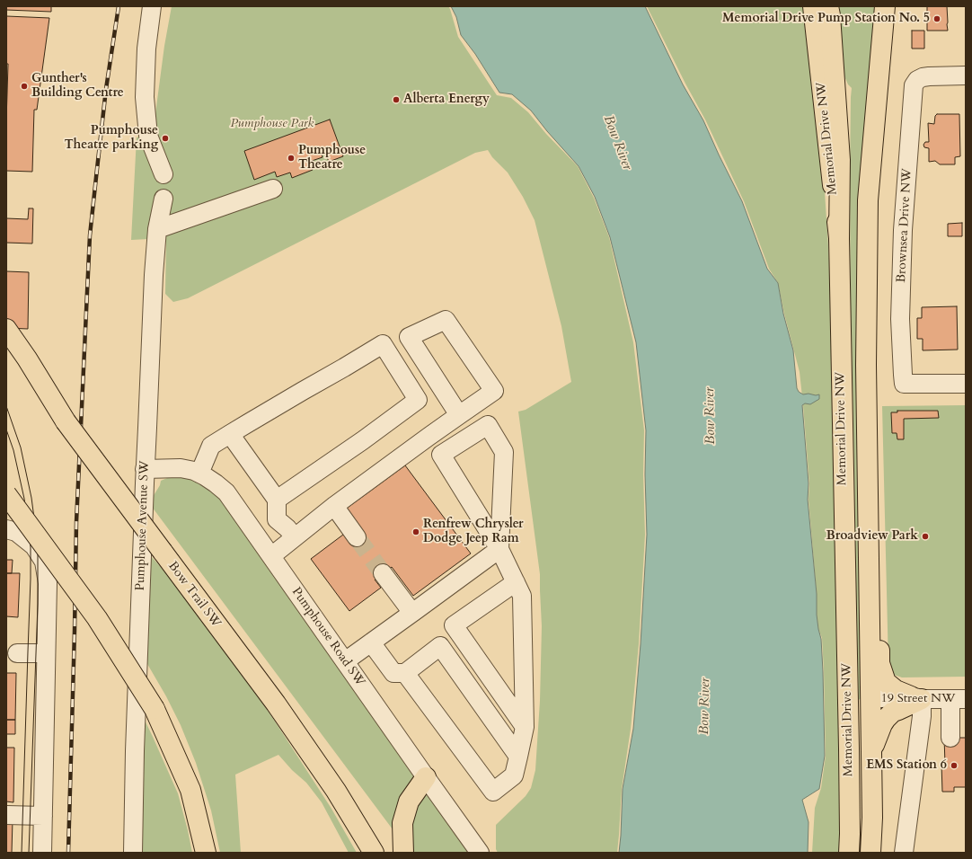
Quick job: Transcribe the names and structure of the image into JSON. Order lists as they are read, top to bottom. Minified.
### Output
{"streets":{"main road":["Memorial Drive NW","Bow Trail SW"],"street":["Brownsea Drive NW","Pumphouse Avenue SW","Pumphouse Road SW","19 Street NW"]},"crossings":[["Memorial Drive NW","19 Street NW"],["Pumphouse Avenue SW","Pumphouse Road SW"]],"water":["Bow River"],"parks":["Pumphouse Park"],"places":["Memorial Drive Pump Station No. 5","Gunther's Building Centre","Alberta Energy","Pumphouse Theatre parking","Pumphouse Theatre","Renfrew Chrysler Dodge Jeep Ram","Broadview Park","EMS Station 6"]}
